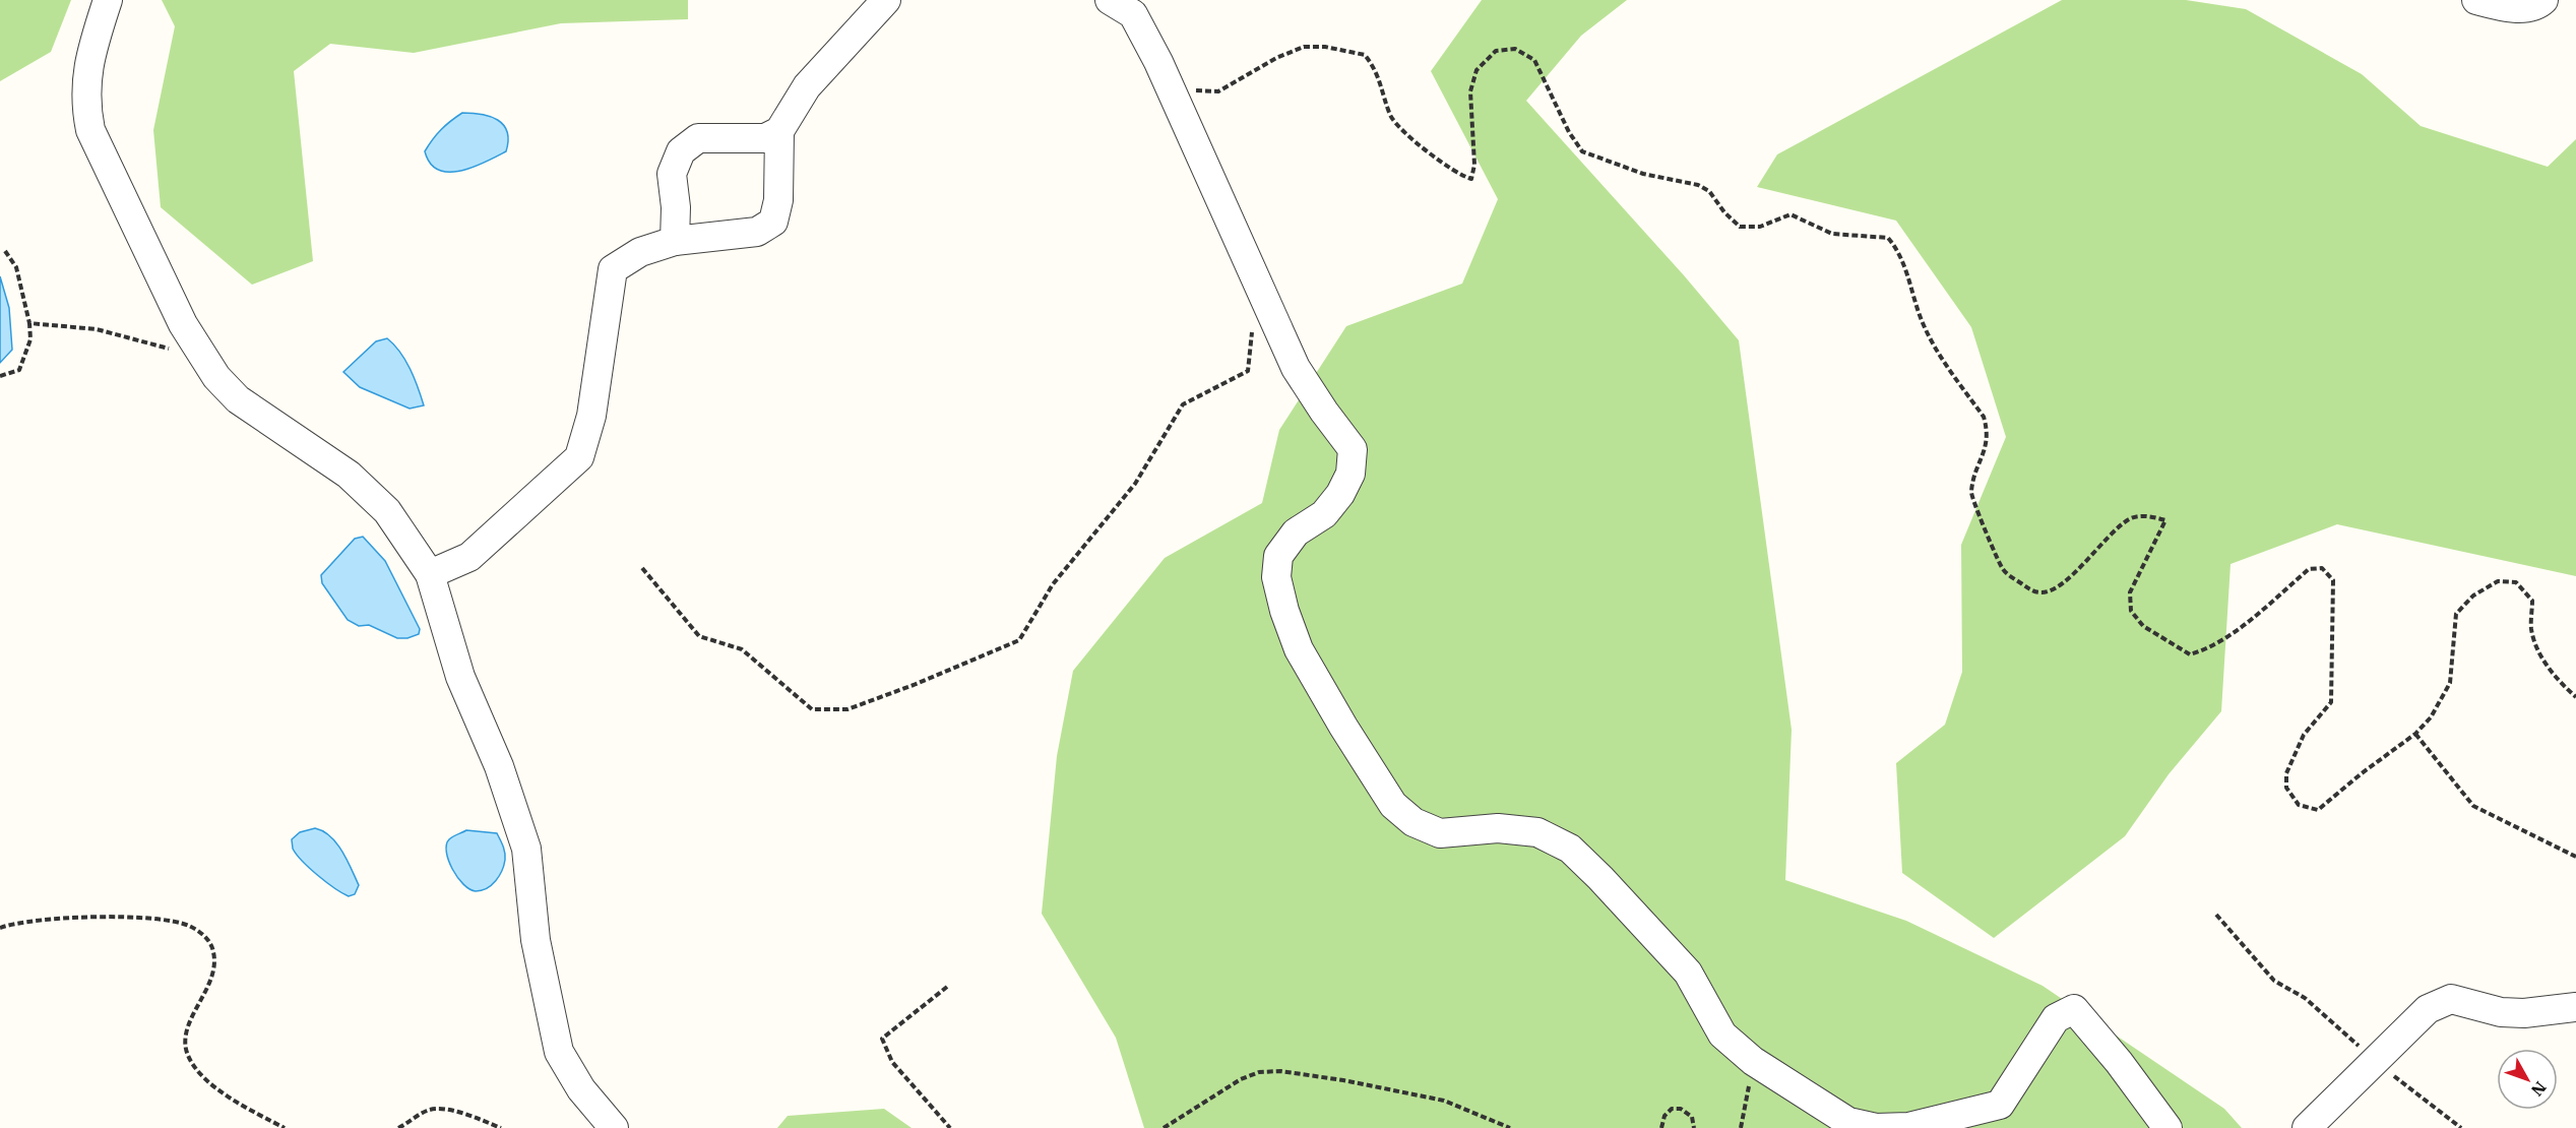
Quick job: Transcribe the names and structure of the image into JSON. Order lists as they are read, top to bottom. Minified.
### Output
{"north":"bottom right"}
